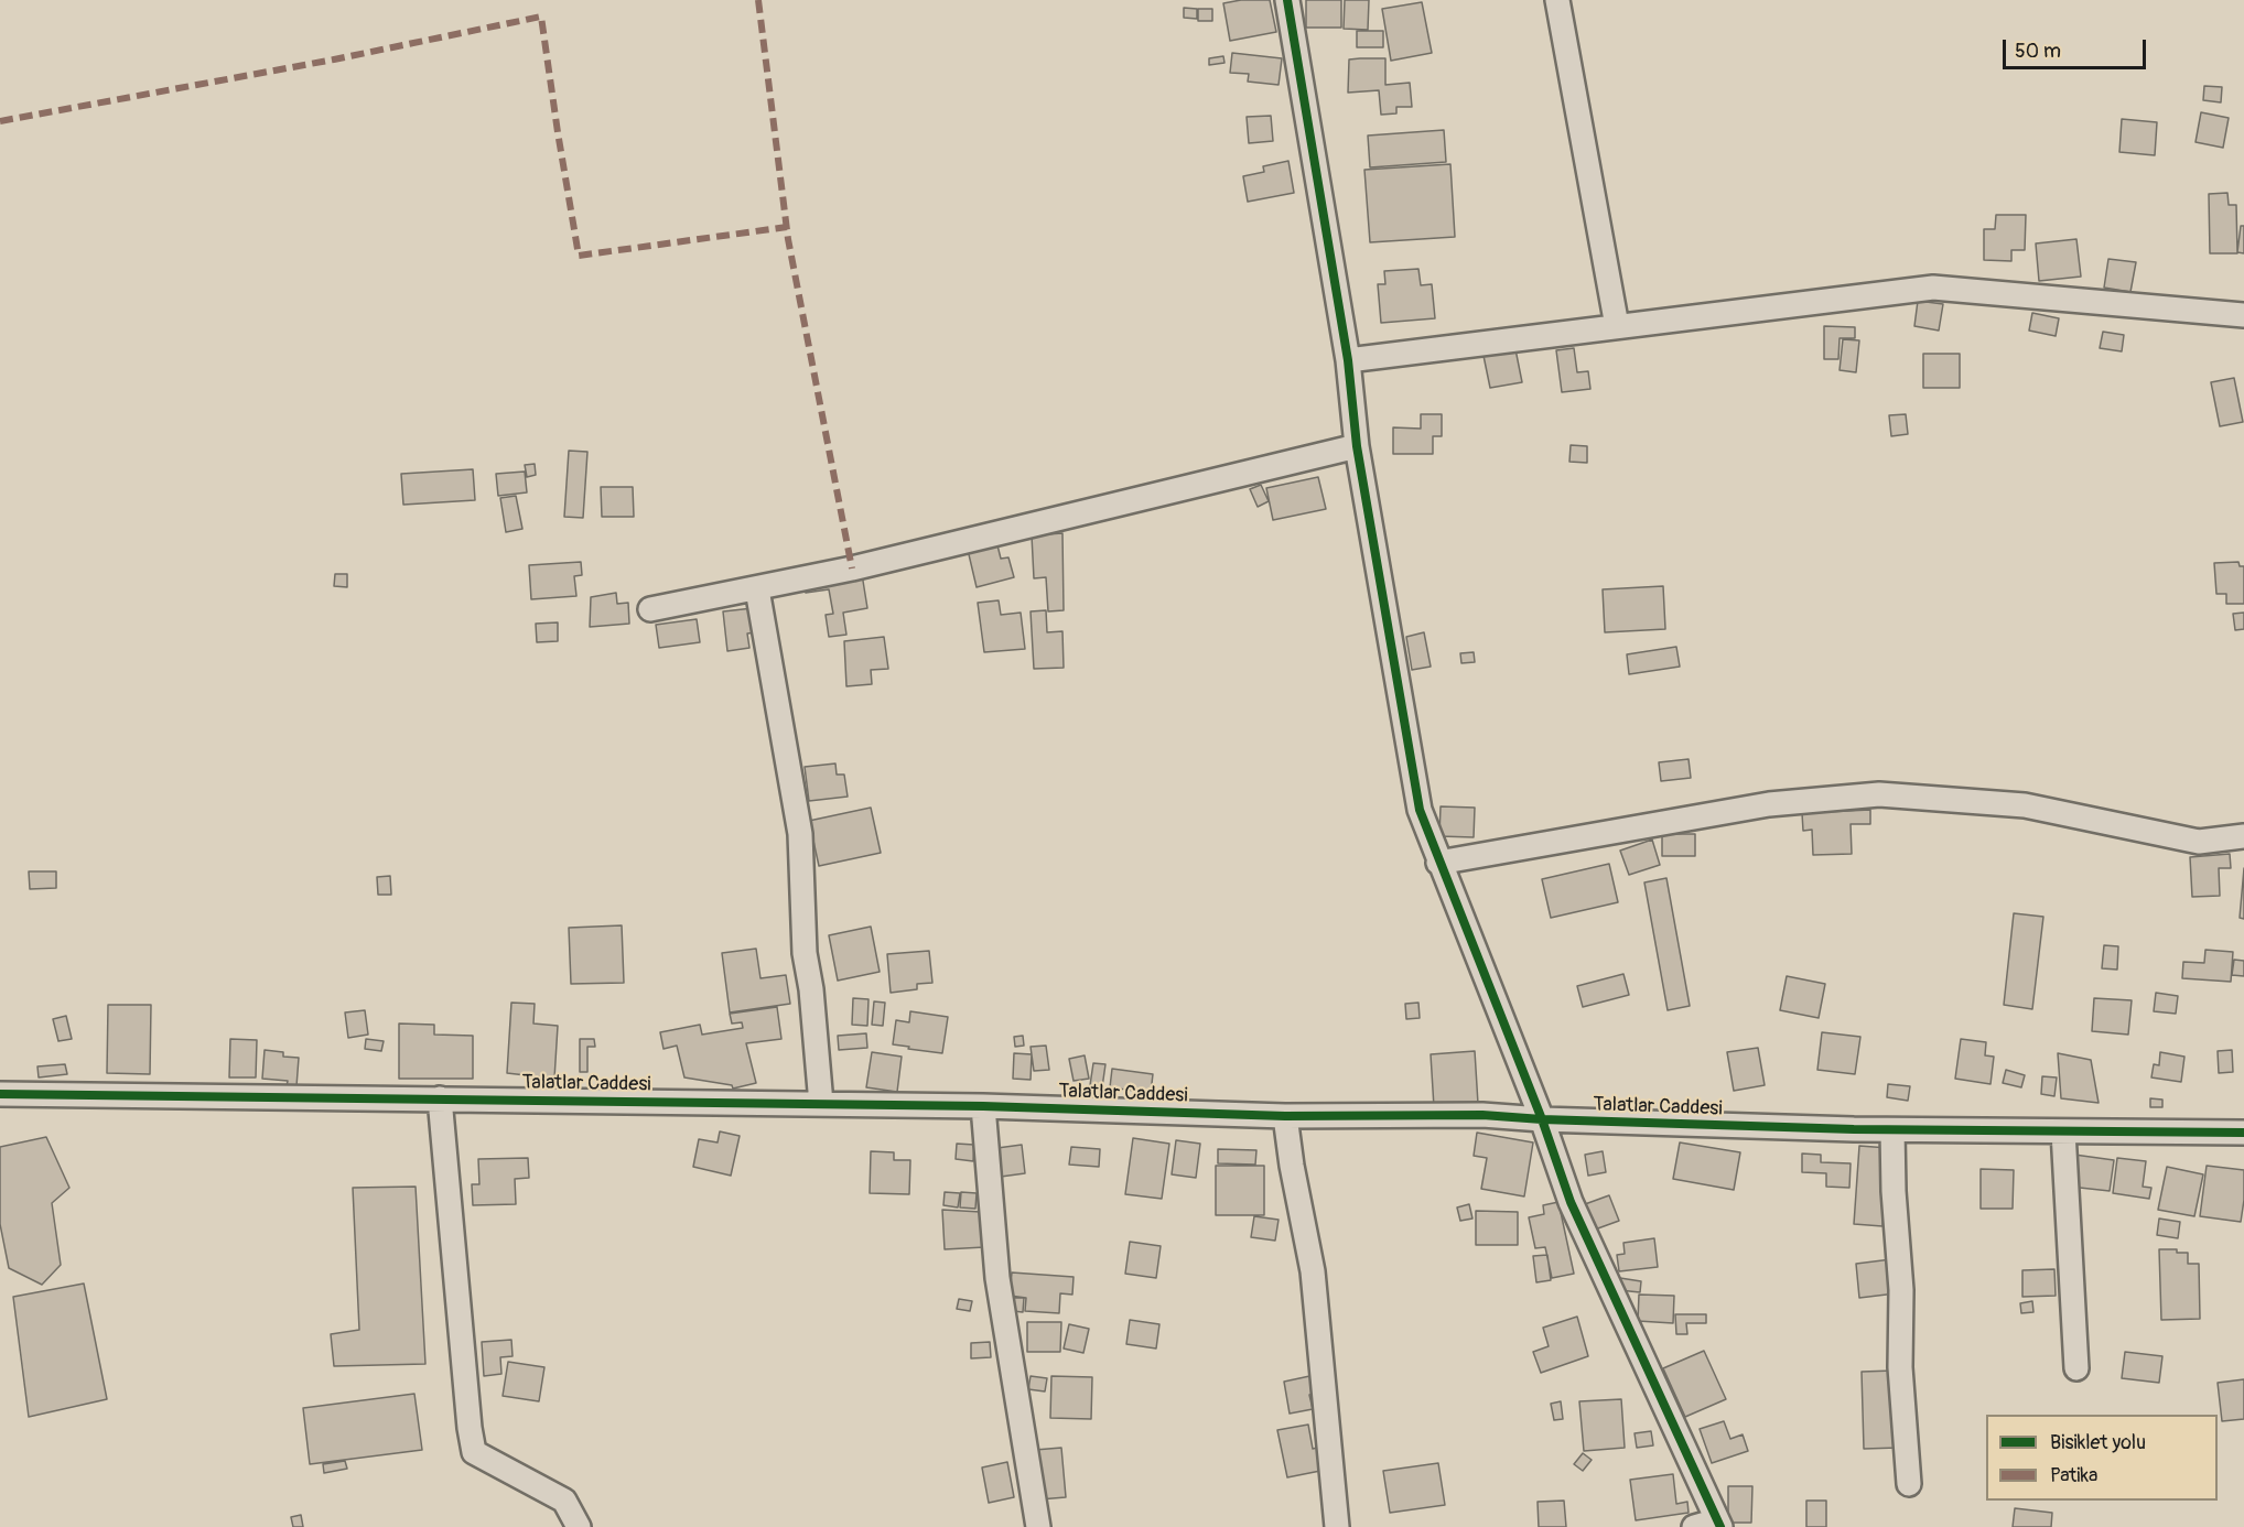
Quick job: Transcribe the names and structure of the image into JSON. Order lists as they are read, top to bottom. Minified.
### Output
{"streets":{"street":["Talatlar Caddesi"]},"legend":["Bisiklet yolu","Patika"],"scale_bar":"50 m"}
